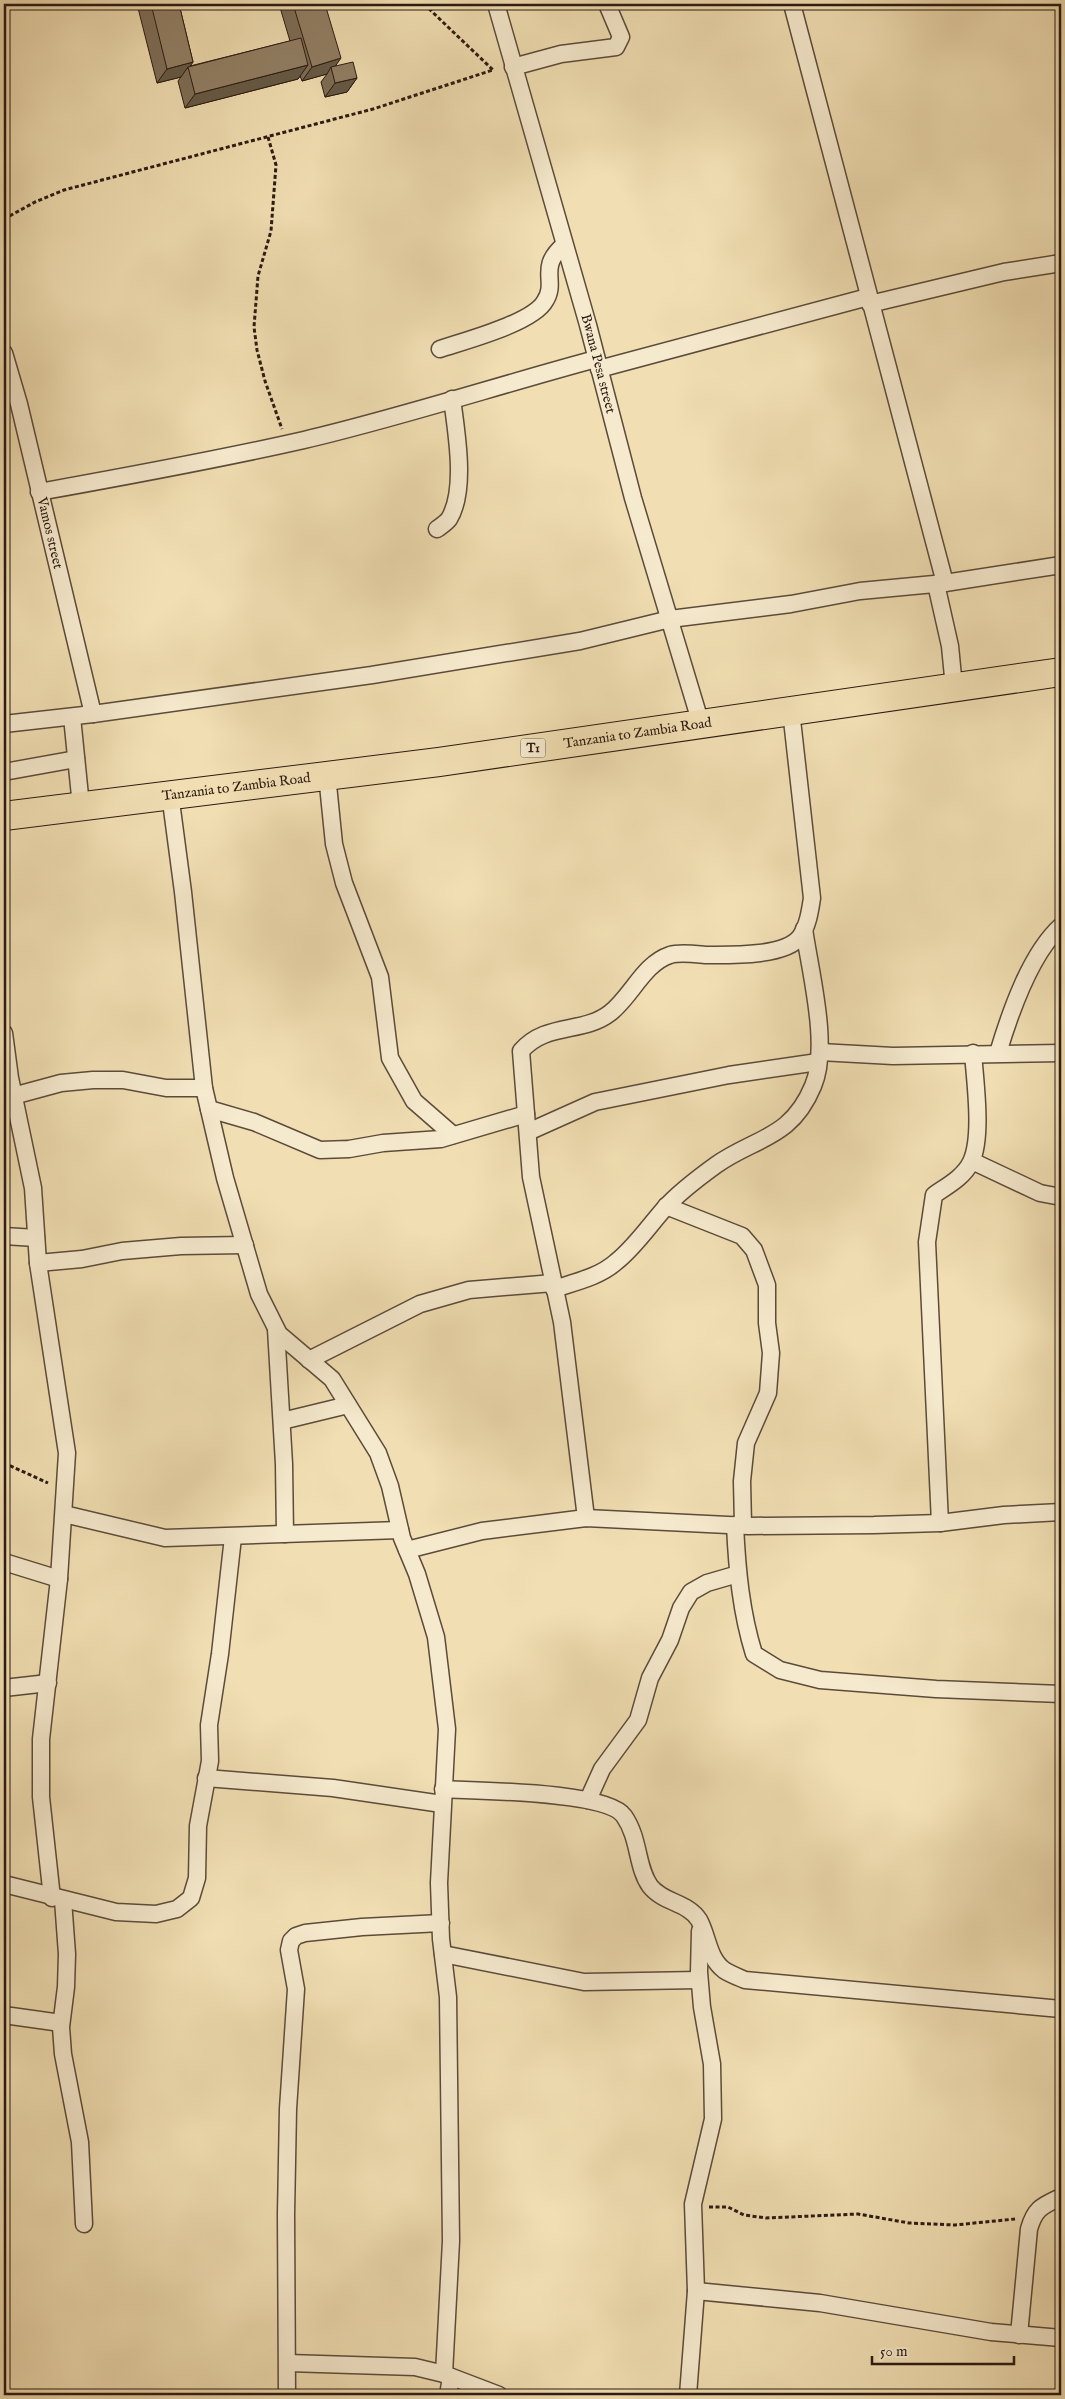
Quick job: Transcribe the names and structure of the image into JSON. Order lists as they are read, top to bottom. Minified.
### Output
{"streets":{"highway":["Tanzania to Zambia Road","T1"],"street":["Bwana Pesa street","Vamos street"]},"crossings":[["Bwana Pesa street","Tanzania to Zambia Road"]],"scale_bar":"50 m"}
